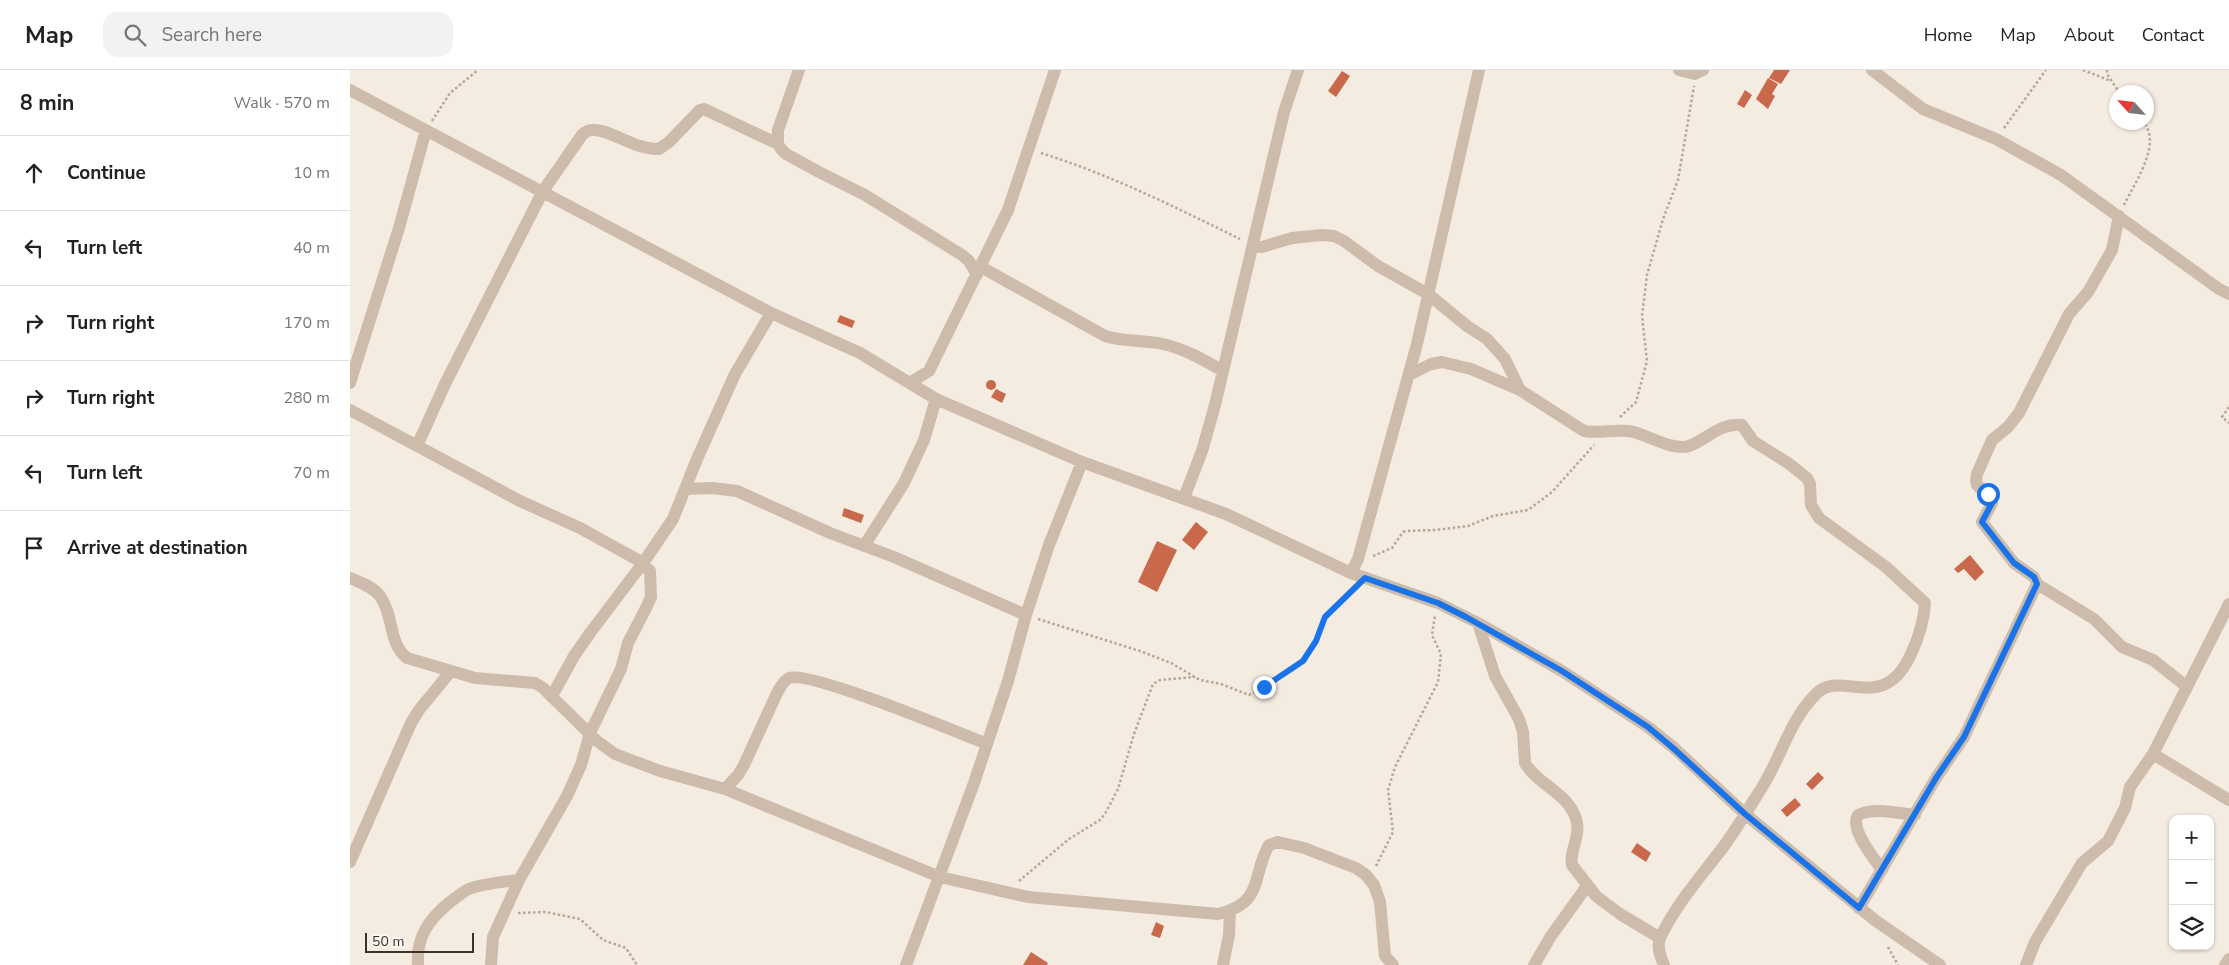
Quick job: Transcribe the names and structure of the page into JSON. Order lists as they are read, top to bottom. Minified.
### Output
{"scale_bar":"50 m","north":"top left","page":{"header":"Map","search":"Search here","nav":["Home","Map","About","Contact"],"heading":["8 min","Walk · 570 m"],"list":[["Continue","10 m"],["Turn left","40 m"],["Turn right","170 m"],["Turn right","280 m"],["Turn left","70 m"],"Arrive at destination"],"map_buttons":["+","−"],"scale":"50 m"}}
